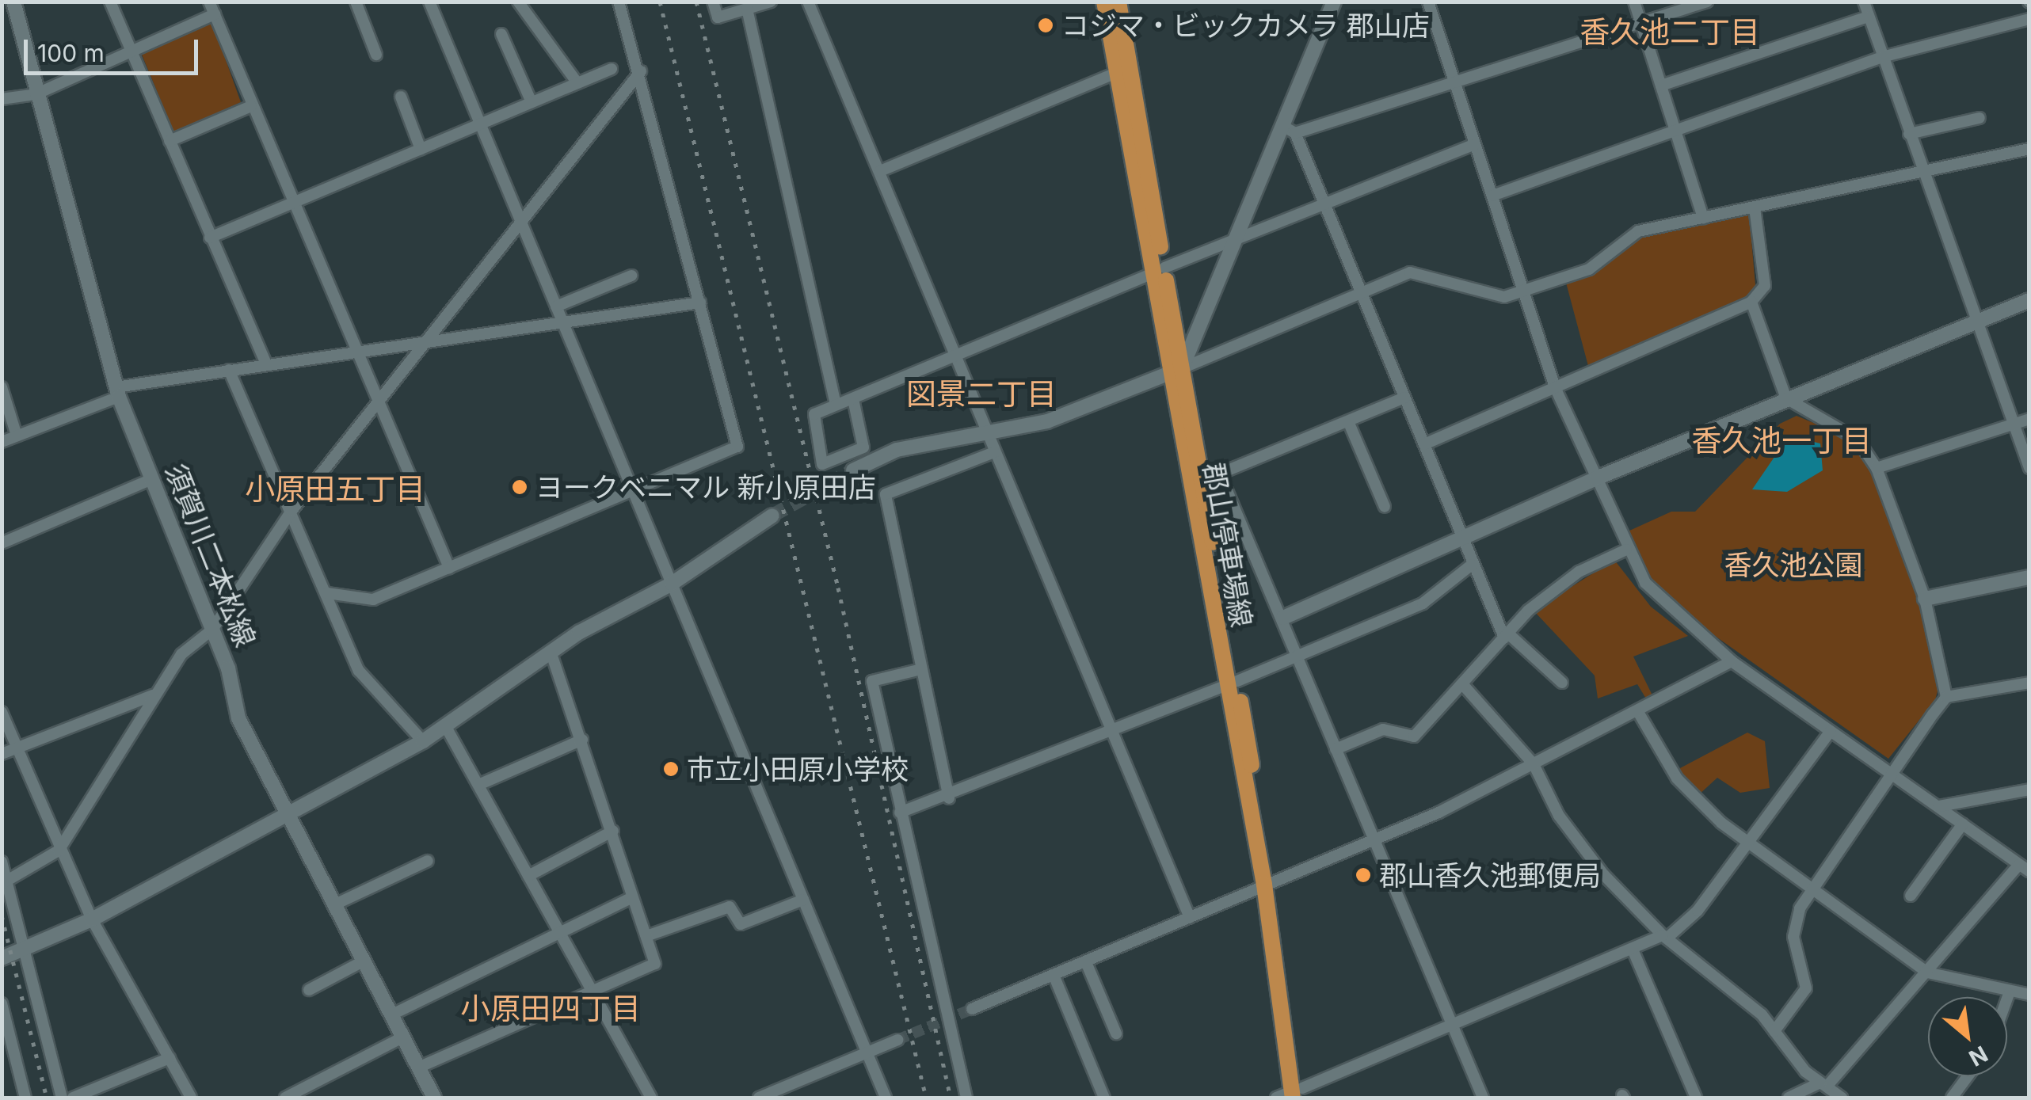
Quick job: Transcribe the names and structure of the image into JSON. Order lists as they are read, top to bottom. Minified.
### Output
{"streets":{"main road":["郡山停車場線"],"street":["須賀川二本松線"]},"districts":["香久池二丁目","図景二丁目","香久池一丁目","小原田五丁目","小原田四丁目"],"parks":["香久池公園"],"places":["コジマ・ビックカメラ 郡山店","ヨークベニマル 新小原田店","市立小田原小学校","郡山香久池郵便局"],"scale_bar":"100 m","north":"bottom right"}
